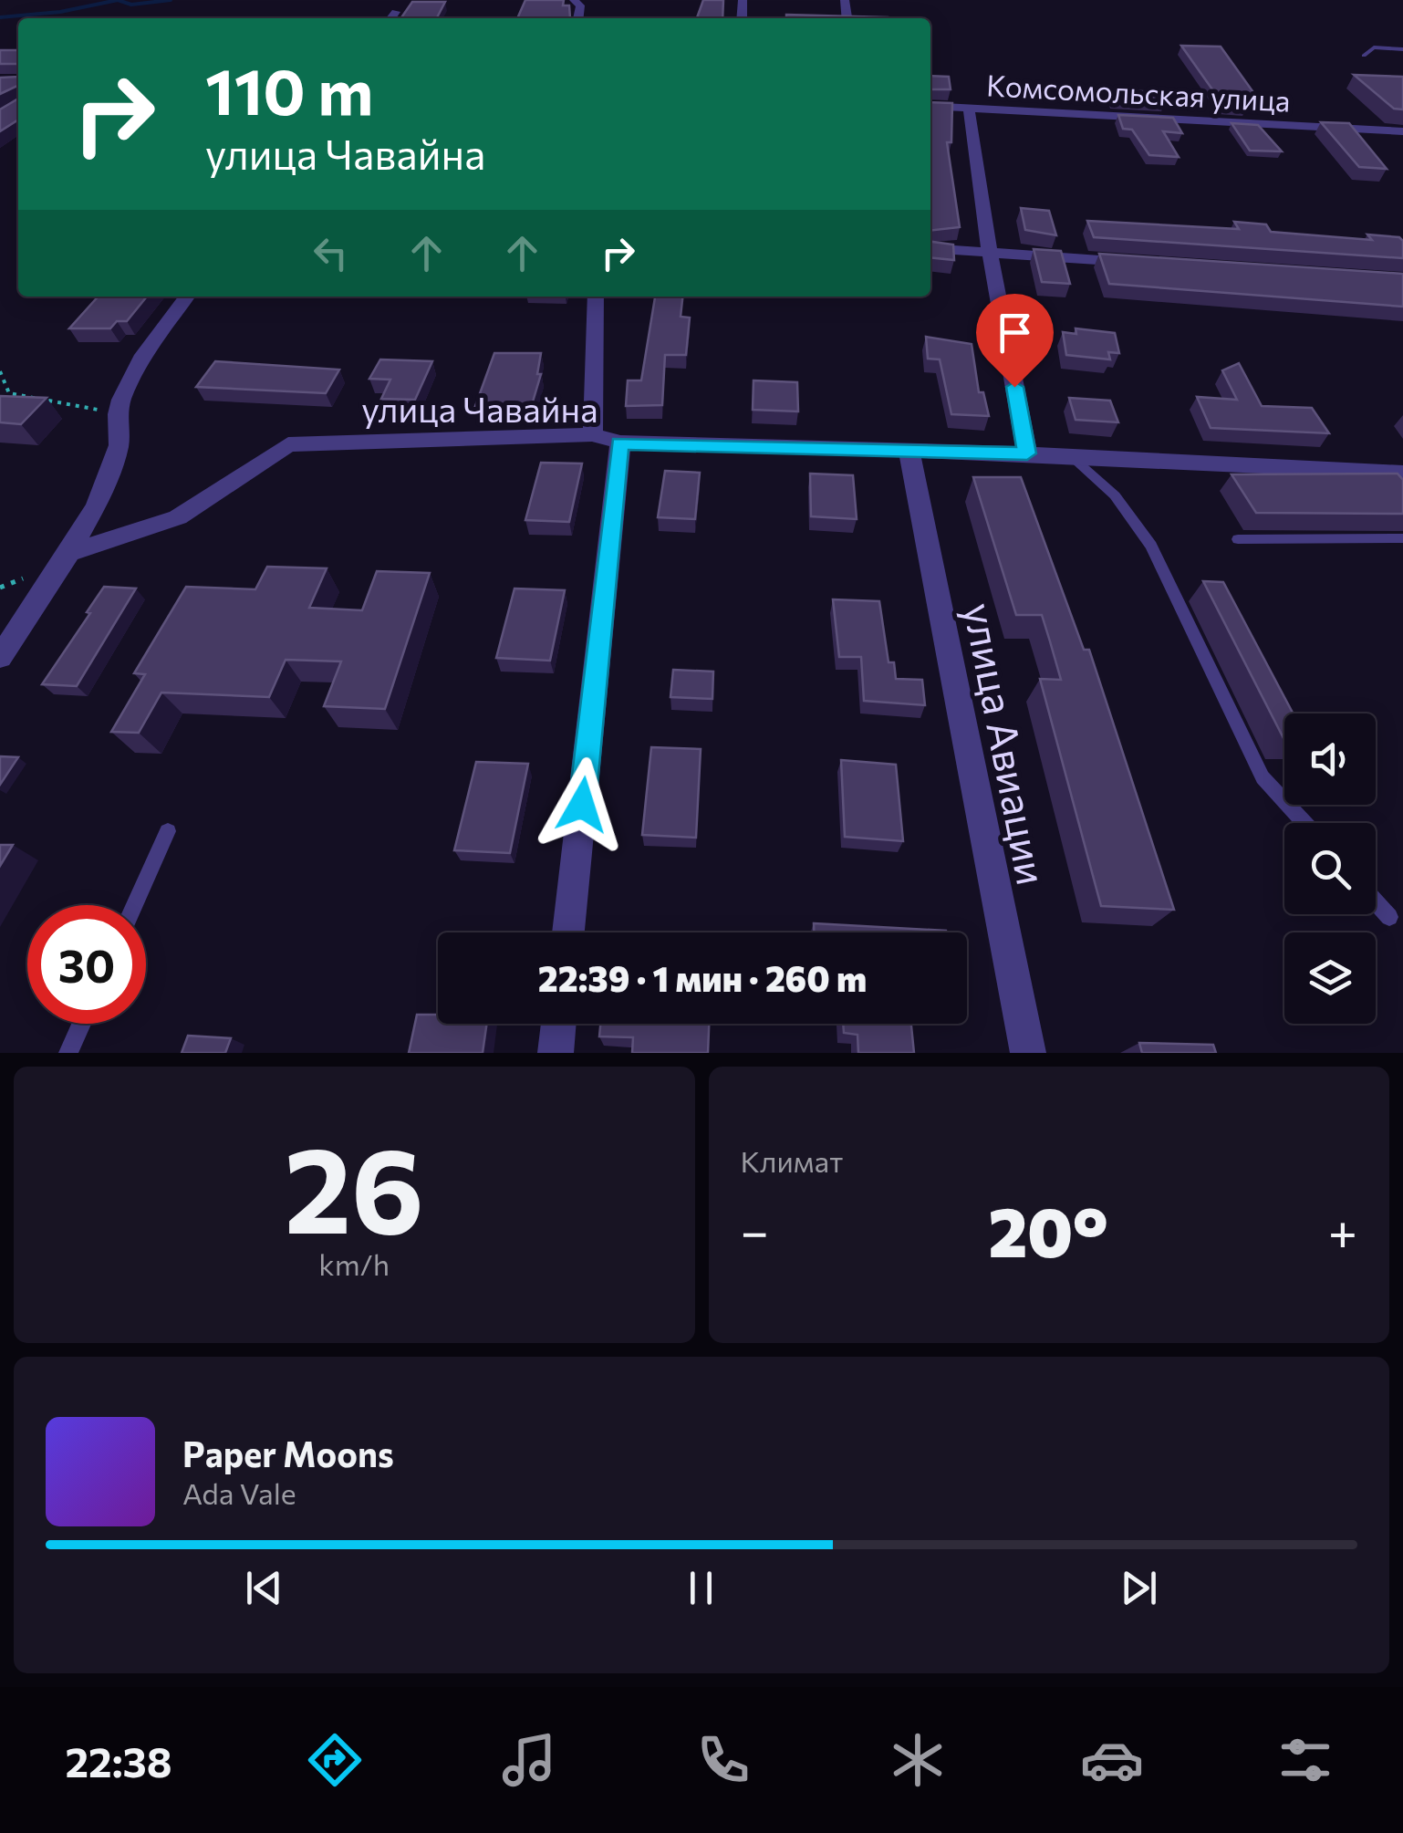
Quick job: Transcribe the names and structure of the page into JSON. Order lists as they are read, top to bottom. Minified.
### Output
{"streets":{"street":["Комсомольская улица","улица Чавайна","улица Авиации"]},"crossings":[["улица Чавайна","улица Авиации"]],"page":{"turn":["110 m","улица Чавайна"],"limit":"30","trip":"22:39 · 1 мин · 260 m","tile":[["26","km/h"],"Климат"],"heat":["−","20°","+"],"song":["Paper Moons","Ada Vale"],"tabs":"22:38"}}
